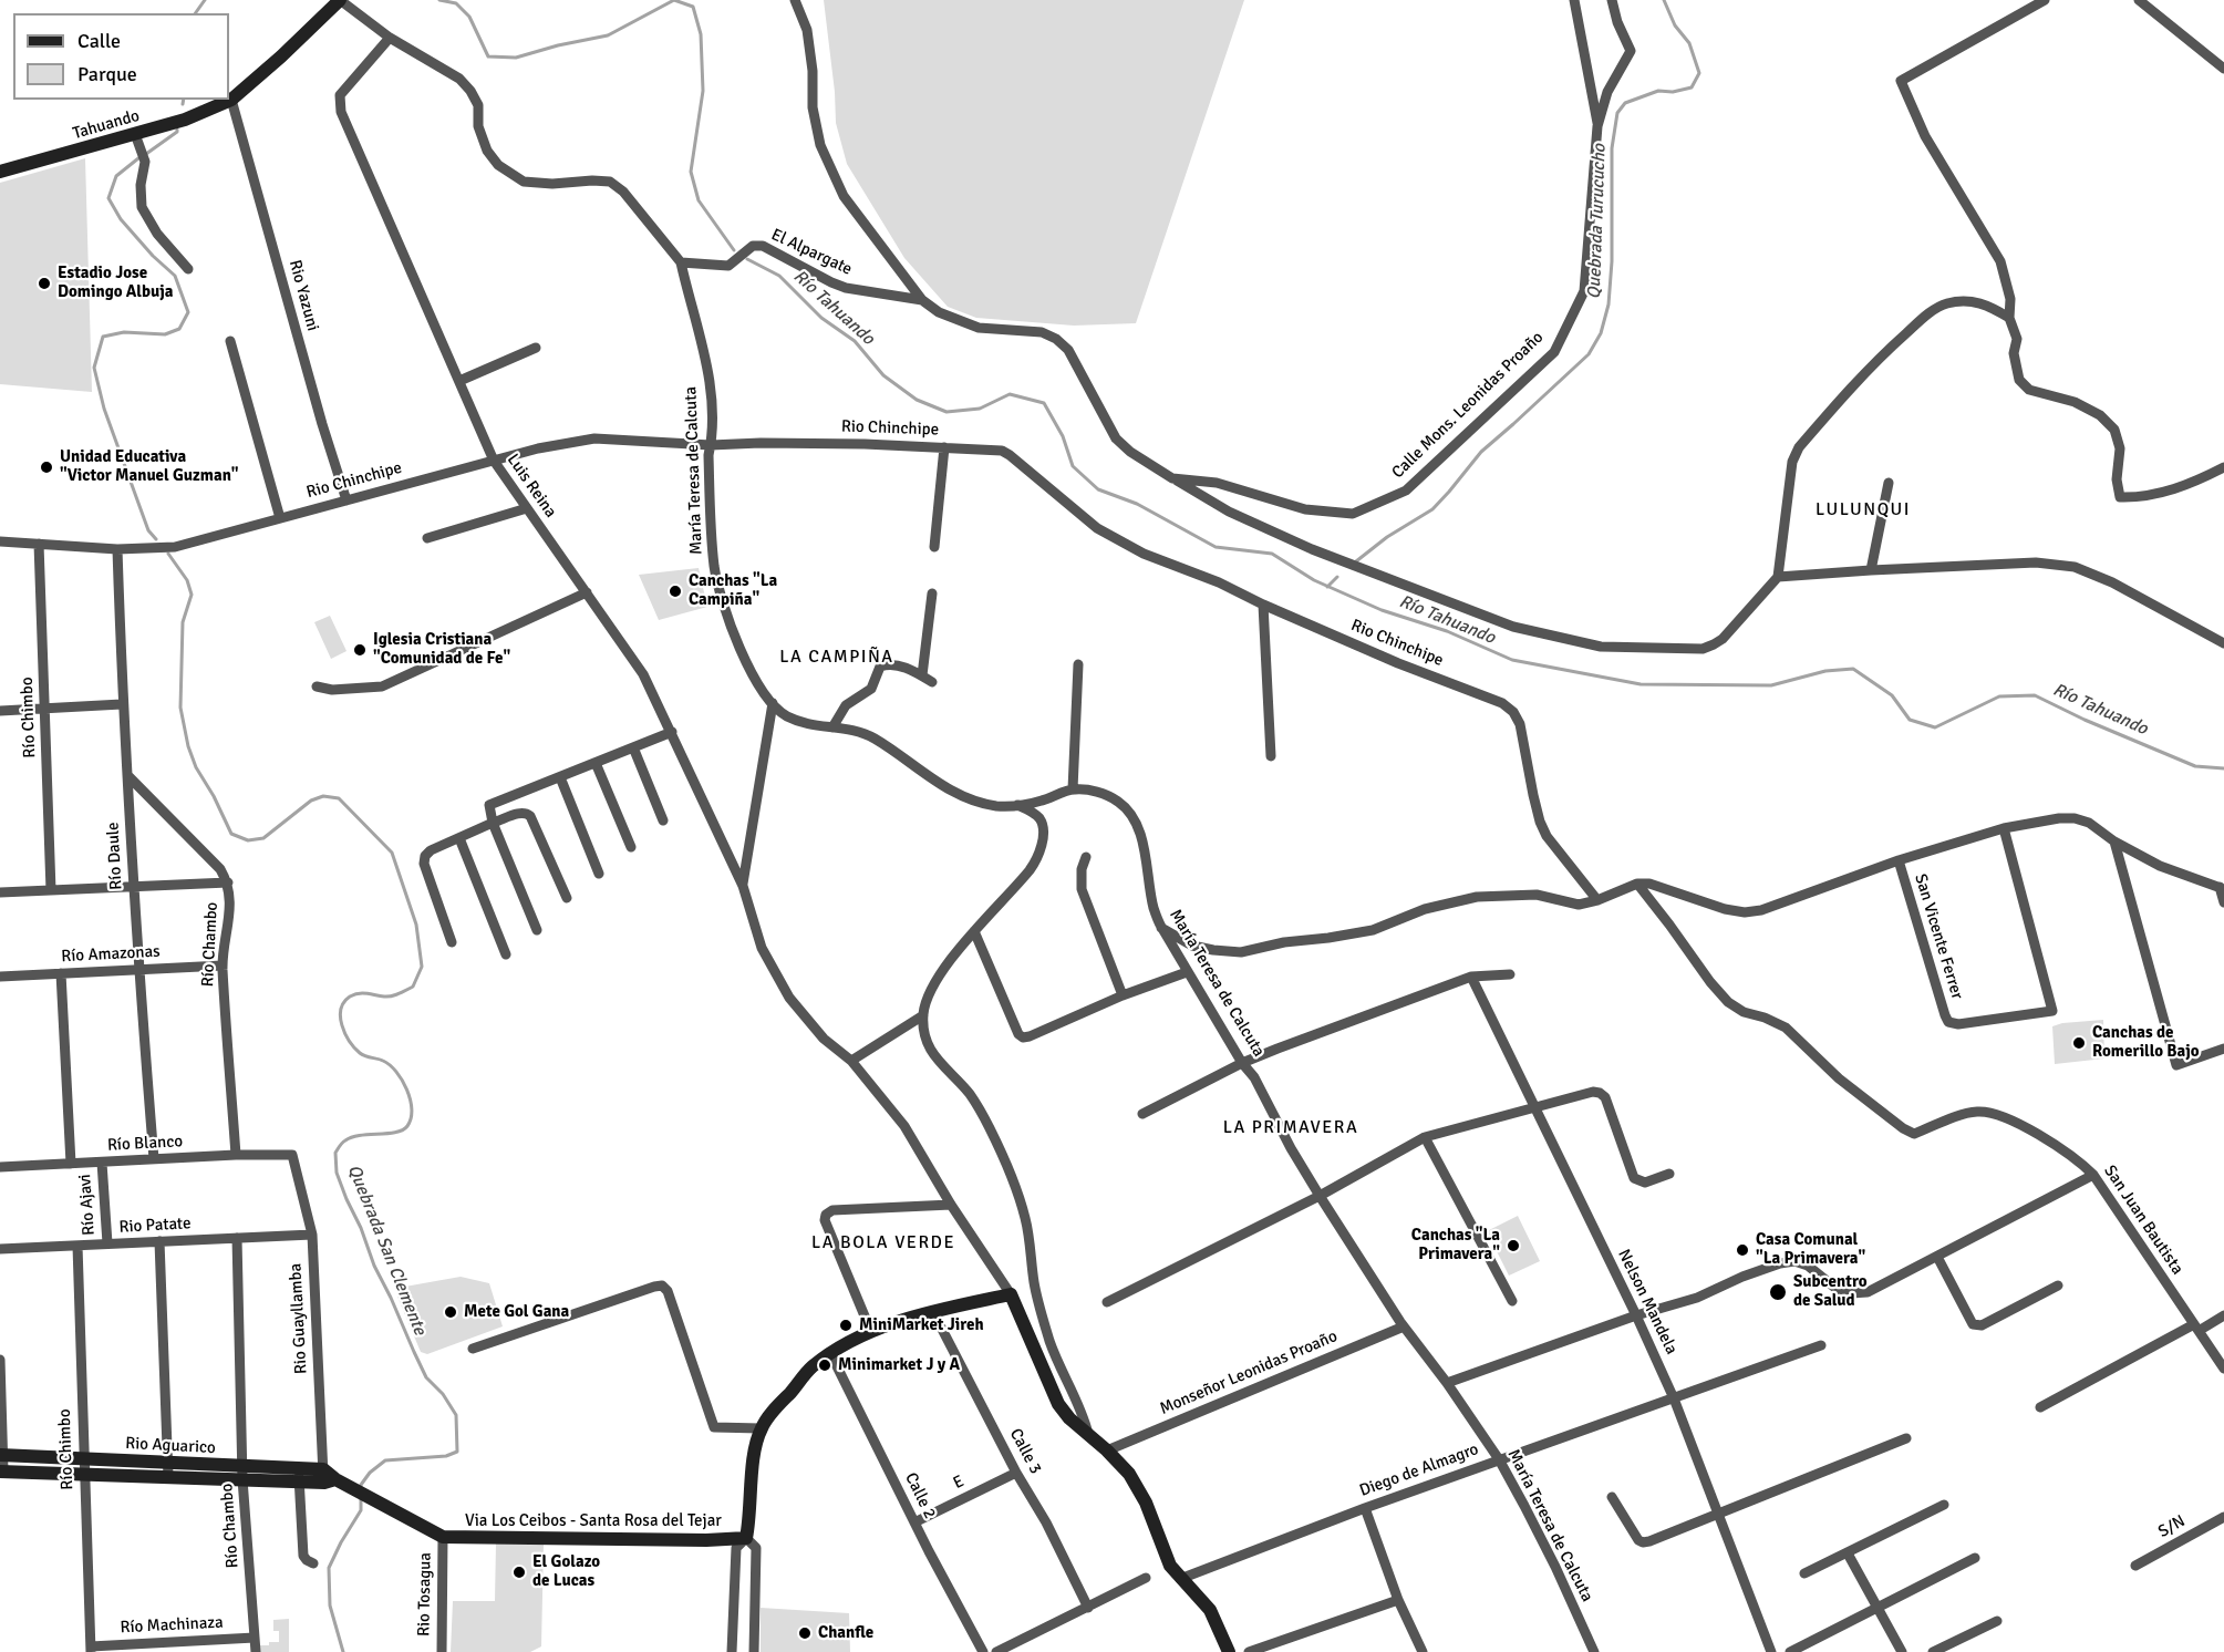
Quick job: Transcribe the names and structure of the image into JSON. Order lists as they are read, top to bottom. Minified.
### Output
{"streets":{"main road":["Tahuando","Rio Aguarico","Via Los Ceibos - Santa Rosa del Tejar"],"street":["El Alpargate","Rio Yazuni","Calle Mons. Leonidas Proaño","Rio Chinchipe","María Teresa de Calcuta","Luis Reina","Río Chimbo","Río Daule","San Vicente Ferrer","Río Chambo","Río Amazonas","Río Blanco","Río Ajavi","San Juan Bautista","Rio Patate","Nelson Mandela","Rio Guayllamba","Monseñor Leonidas Proaño","Calle 3","Diego de Almagro","E","Calle 2","S/N","Rio Tosagua","Río Machinaza"]},"crossings":[["Tahuando","Rio Yazuni"],["El Alpargate","Calle Mons. Leonidas Proaño"],["El Alpargate","María Teresa de Calcuta"],["Rio Yazuni","Rio Chinchipe"],["Rio Chinchipe","María Teresa de Calcuta"],["Rio Chinchipe","Luis Reina"],["Rio Chinchipe","Río Chimbo"],["Rio Chinchipe","Río Daule"],["María Teresa de Calcuta","Monseñor Leonidas Proaño"],["María Teresa de Calcuta","Diego de Almagro"],["Río Chimbo","Rio Patate"],["Río Chimbo","Rio Aguarico"],["Río Chimbo","Río Machinaza"],["Río Daule","Río Chambo"],["Río Daule","Río Amazonas"],["Río Daule","Río Blanco"],["Río Chambo","Río Amazonas"],["Río Chambo","Río Blanco"],["Río Chambo","Rio Patate"],["Río Chambo","Rio Aguarico"],["Río Chambo","Río Machinaza"],["Río Blanco","Río Ajavi"],["Río Blanco","Rio Guayllamba"],["Río Ajavi","Rio Patate"],["Rio Patate","Rio Guayllamba"],["Nelson Mandela","Diego de Almagro"],["Rio Guayllamba","Rio Aguarico"],["Rio Guayllamba","Via Los Ceibos - Santa Rosa del Tejar"],["Rio Aguarico","Via Los Ceibos - Santa Rosa del Tejar"],["Calle 3","E"],["E","Calle 2"],["Via Los Ceibos - Santa Rosa del Tejar","Rio Tosagua"]],"districts":["LULUNQUI","LA CAMPIÑA","LA PRIMAVERA","LA BOLA VERDE"],"water":["Quebrada Turucucho","Río Tahuando","Quebrada San Clemente"],"places":["Estadio Jose Domingo Albuja","Unidad Educativa \"Victor Manuel Guzman\"","Canchas \"La Campiña\"","Iglesia Cristiana \"Comunidad de Fe\"","Canchas de Romerillo Bajo","Canchas \"La Primavera\"","Casa Comunal \"La Primavera\"","Subcentro de Salud","Mete Gol Gana","MiniMarket Jireh","Minimarket J y A","El Golazo de Lucas","Chanfle"],"legend":["Calle","Parque"]}
